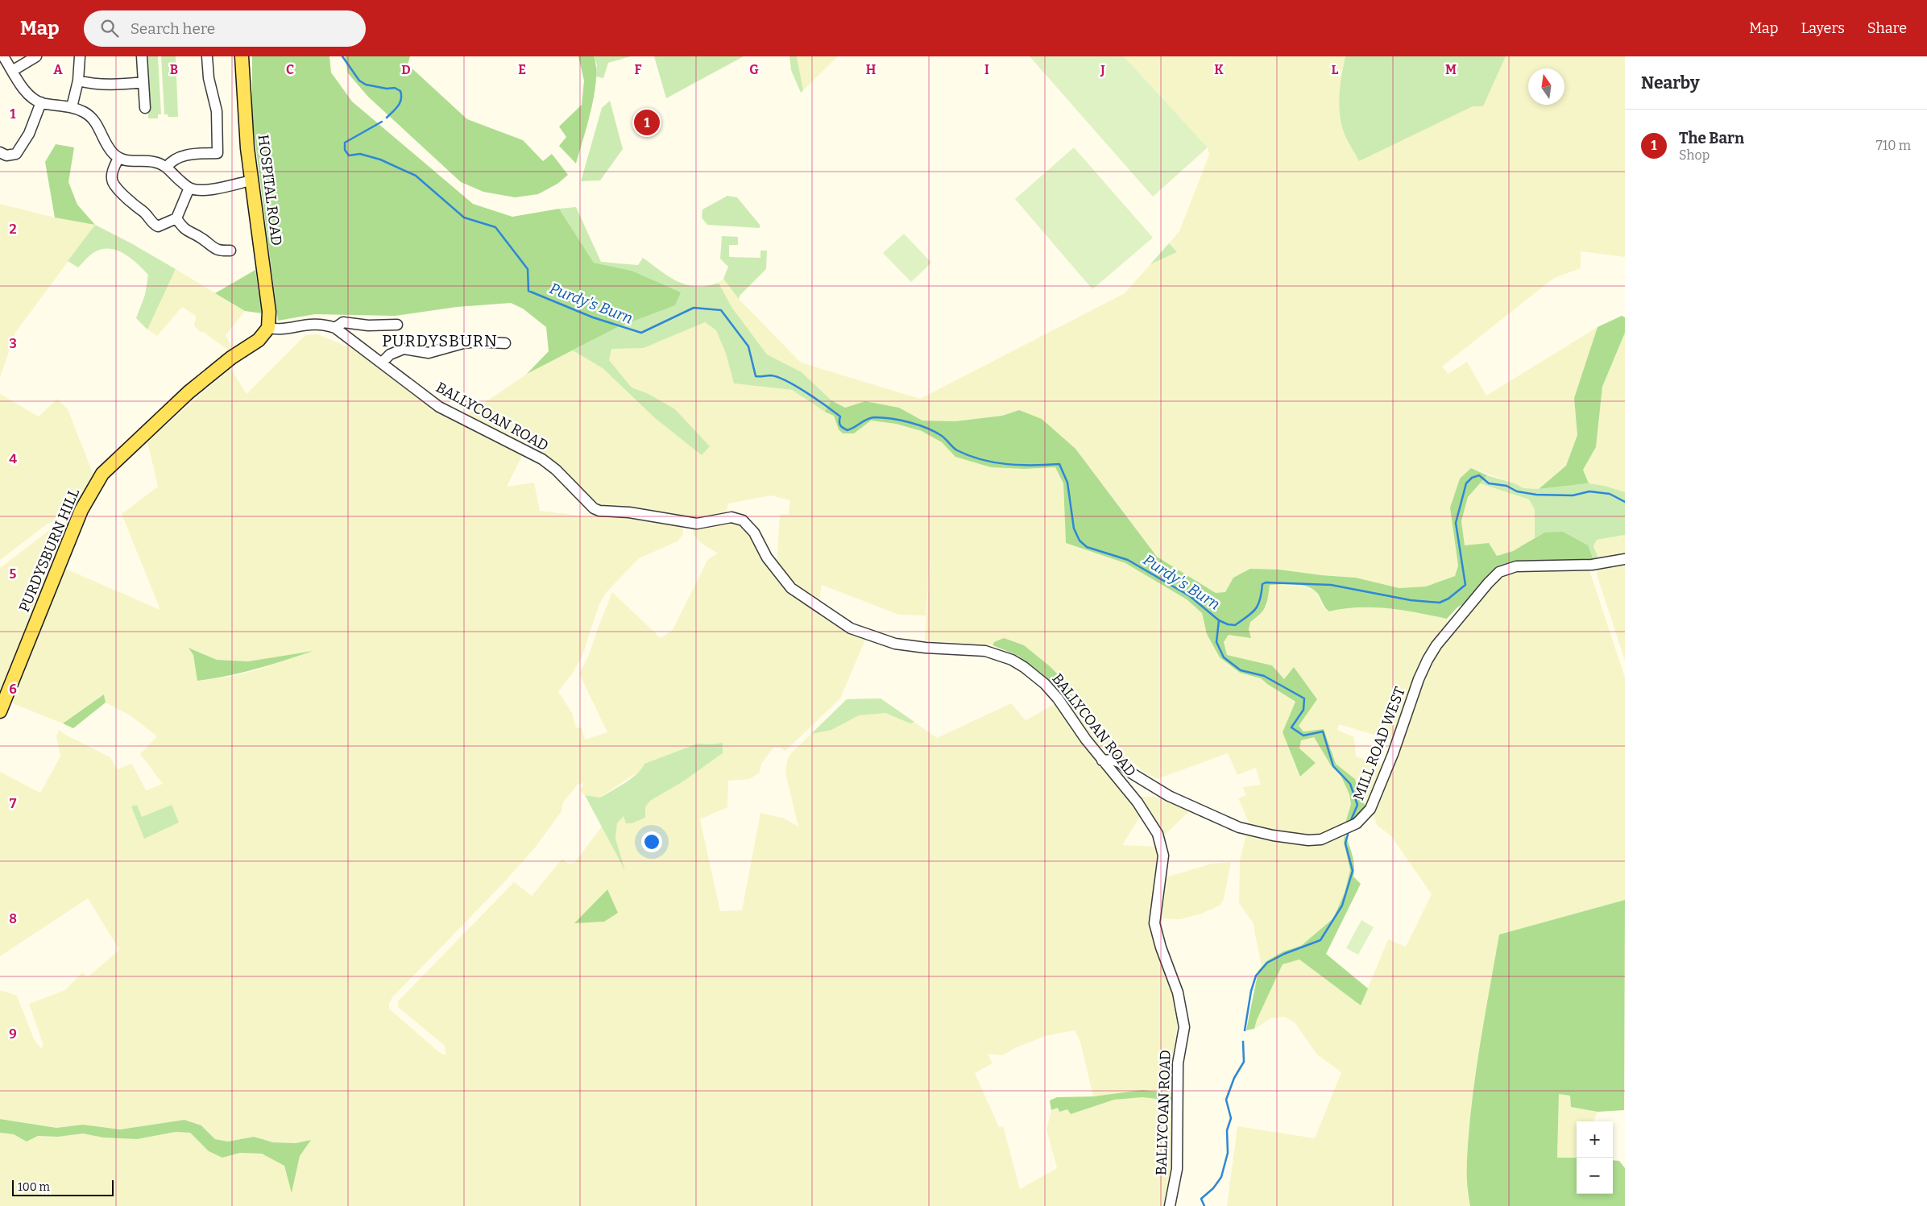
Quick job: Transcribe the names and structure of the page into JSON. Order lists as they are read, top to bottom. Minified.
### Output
{"streets":{"main road":["HOSPITAL ROAD","PURDYSBURN HILL"],"street":["BALLYCOAN ROAD","MILL ROAD WEST"]},"crossings":[["HOSPITAL ROAD","BALLYCOAN ROAD"],["HOSPITAL ROAD","PURDYSBURN HILL"],["BALLYCOAN ROAD","PURDYSBURN HILL"],["BALLYCOAN ROAD","MILL ROAD WEST"]],"districts":["PURDYSBURN"],"water":["Purdy's Burn"],"scale_bar":"100 m","north":"top","page":{"header":"Map","search":"Search here","nav":["Map","Layers","Share"],"heading":"Nearby","pins":"1","list":[{"mark":"1","name":"The Barn","note":"Shop","value":"710 m"}],"map_buttons":["+","−"],"scale":"100 m"},"grid":{"columns":["A","B","C","D","E","F","G","H","I","J","K","L","M"],"rows":["1","2","3","4","5","6","7","8","9"]}}
